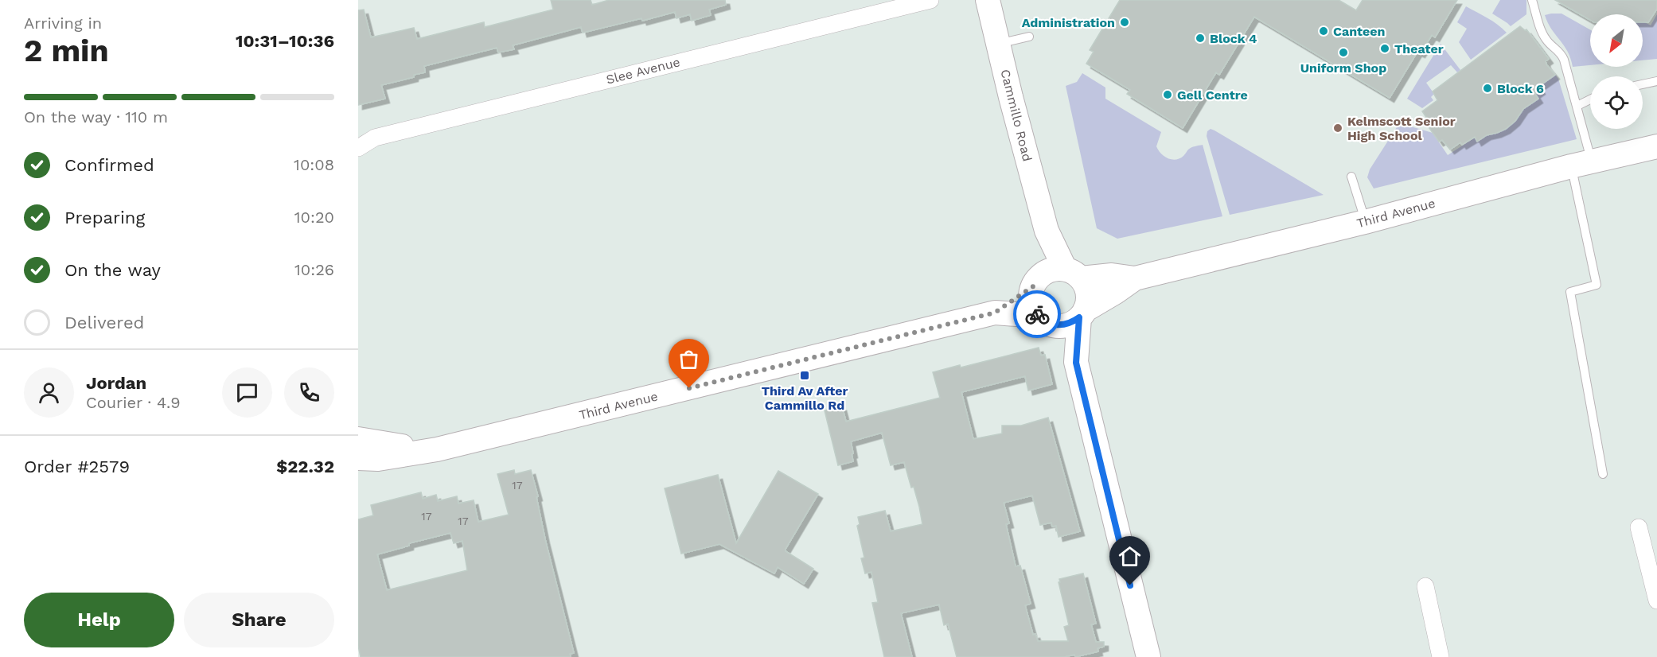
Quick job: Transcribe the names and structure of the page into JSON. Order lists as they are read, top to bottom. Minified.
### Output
{"streets":{"main road":["Cammillo Road","Third Avenue"],"street":["Slee Avenue"]},"crossings":[["Cammillo Road","Third Avenue"]],"places":{"other":["Administration","Canteen","Block 4","Theater","Uniform Shop","Block 6","Gell Centre","Kelmscott Senior High School"],"transit":["Third Av After Cammillo Rd"]},"house_numbers":["17","17","17"],"north":"bottom left","page":{"heading":["2 min","Arriving in","10:31–10:36"],"panel":["Jordan","Courier · 4.9","Order #2579","$22.32"],"bar":"On the way · 110 m","list":[["Confirmed","10:08"],["Preparing","10:20"],["On the way","10:26"],"Delivered"],"buttons":["Help","Share"]}}
